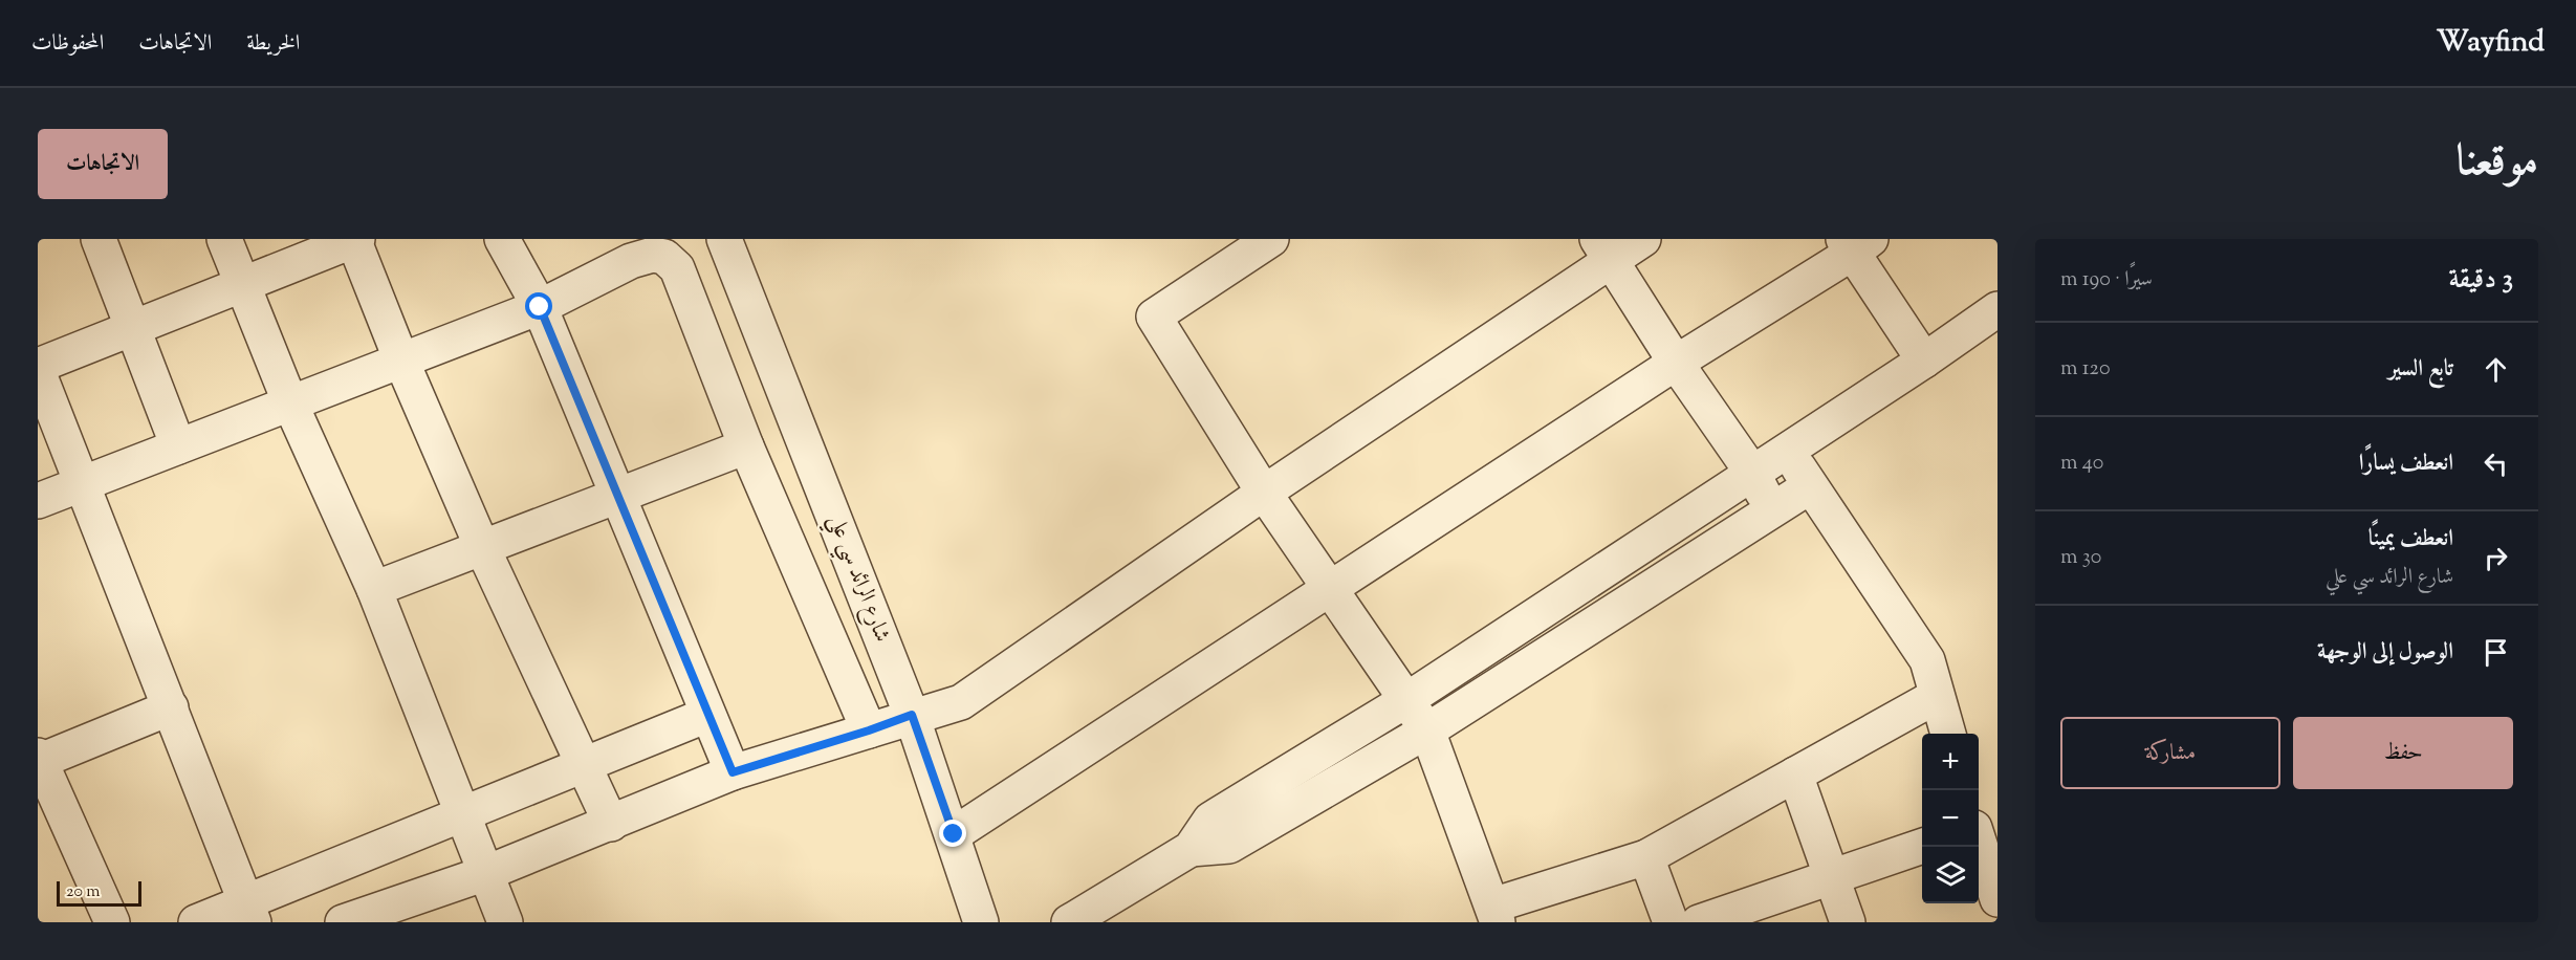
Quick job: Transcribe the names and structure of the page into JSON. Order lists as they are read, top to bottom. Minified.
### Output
{"streets":{"street":["شارع الرائد سي علي"]},"scale_bar":"20 m","page":{"header":"Wayfind","nav":["الخريطة","الاتجاهات","المحفوظات"],"title":"موقعنا","buttons":["الاتجاهات",["حفظ","مشاركة"]],"heading":["3 دقيقة","سيرًا · 190 m"],"list":[["تابع السير","120 m"],["انعطف يسارًا","40 m"],["انعطف يمينًا","شارع الرائد سي علي","30 m"],"الوصول إلى الوجهة"],"map_buttons":["+","−"],"scale":"20 m"}}
